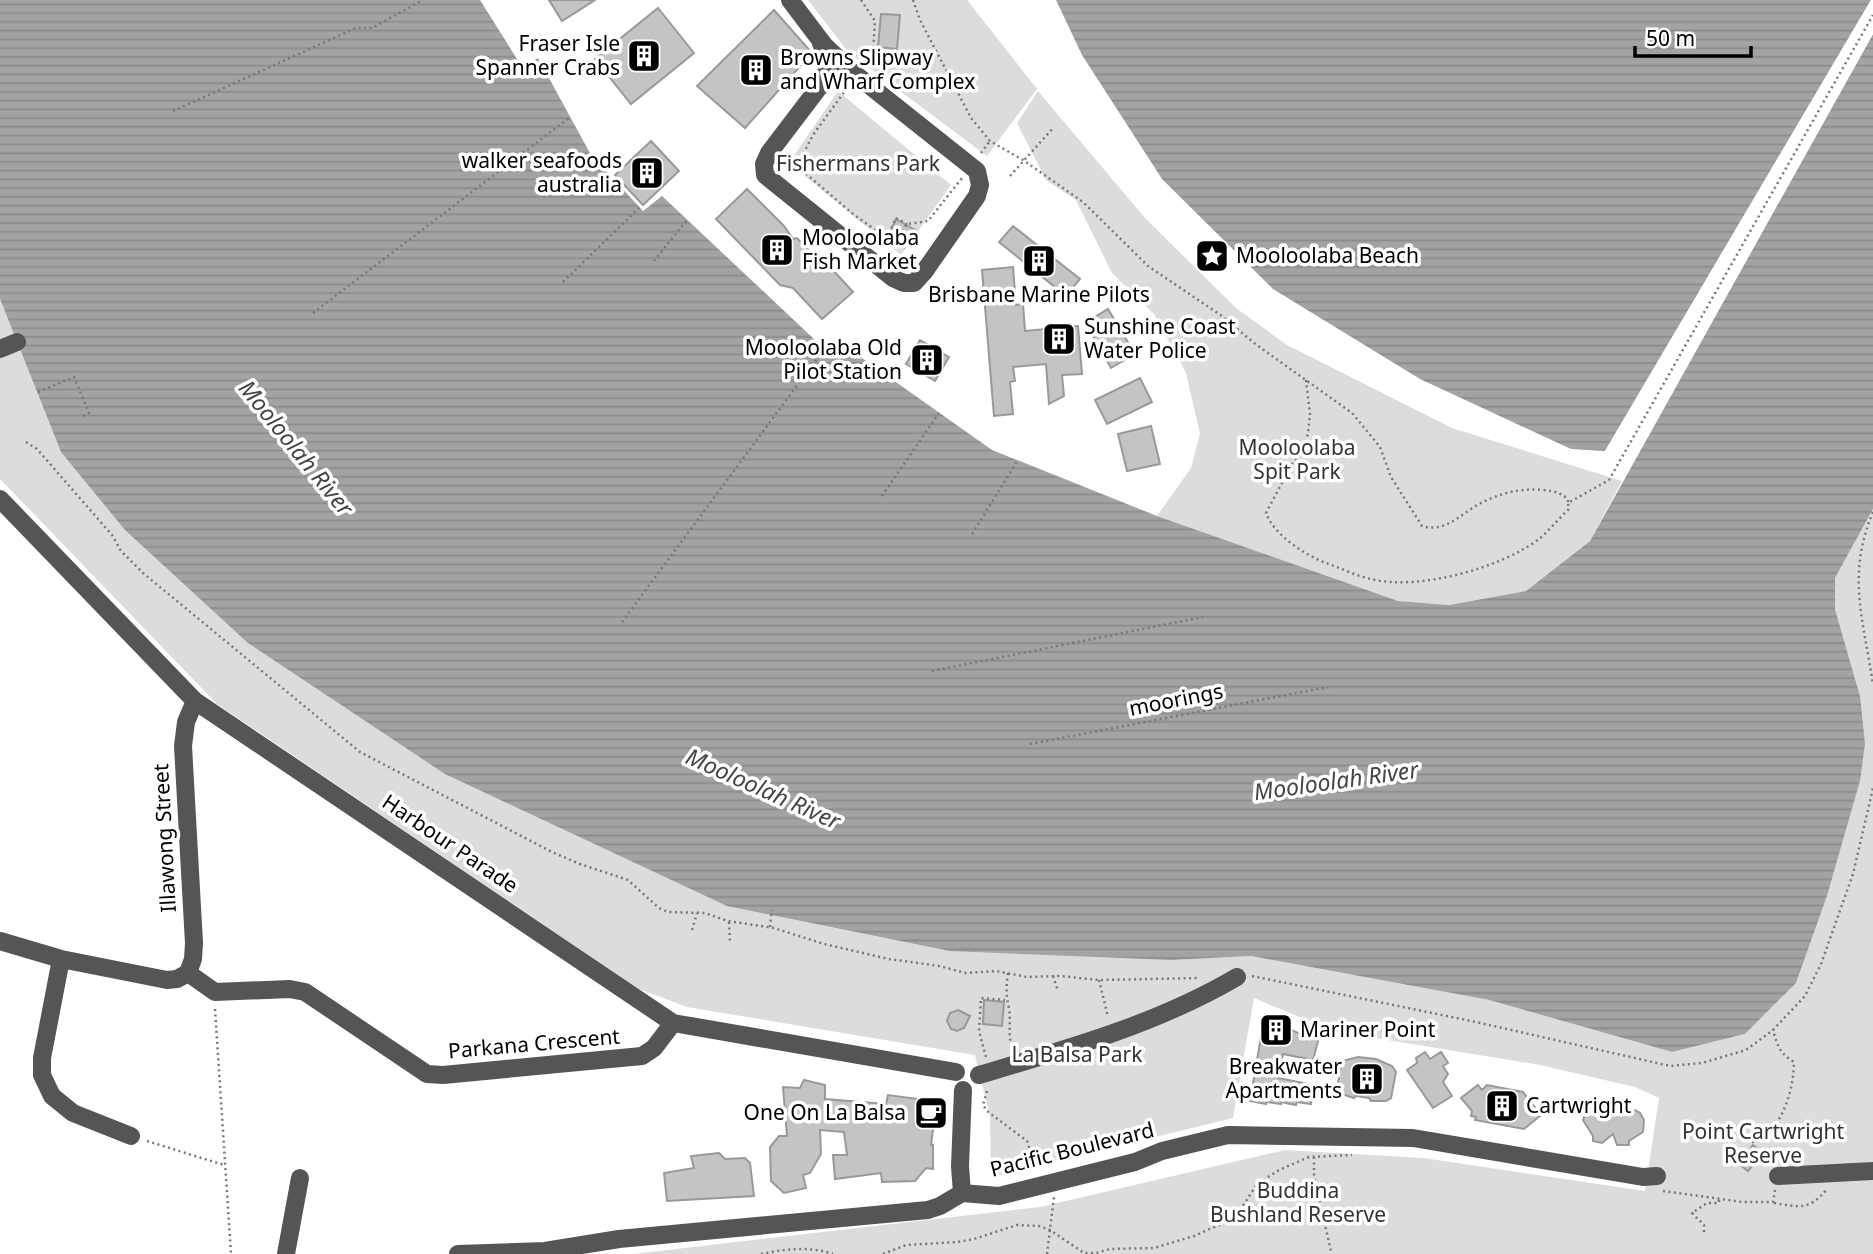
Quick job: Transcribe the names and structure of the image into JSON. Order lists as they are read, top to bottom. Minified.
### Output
{"streets":{"street":["Illawong Street","Harbour Parade","Parkana Crescent","Pacific Boulevard"],"path":["moorings"]},"crossings":[["Illawong Street","Harbour Parade"],["Harbour Parade","Parkana Crescent"]],"water":["Mooloolah River"],"parks":["Fishermans Park","Mooloolaba Spit Park","La Balsa Park","Point Cartwright Reserve","Buddina Bushland Reserve"],"places":{"building":["Fraser Isle Spanner Crabs","Browns Slipway and Wharf Complex","walker seafoods australia","Mooloolaba Fish Market","Brisbane Marine Pilots","Sunshine Coast Water Police","Mooloolaba Old Pilot Station","Mariner Point","Breakwater Apartments","Cartwright"],"place":["Mooloolaba Beach"],"cafe":["One On La Balsa"]},"scale_bar":"50 m"}
